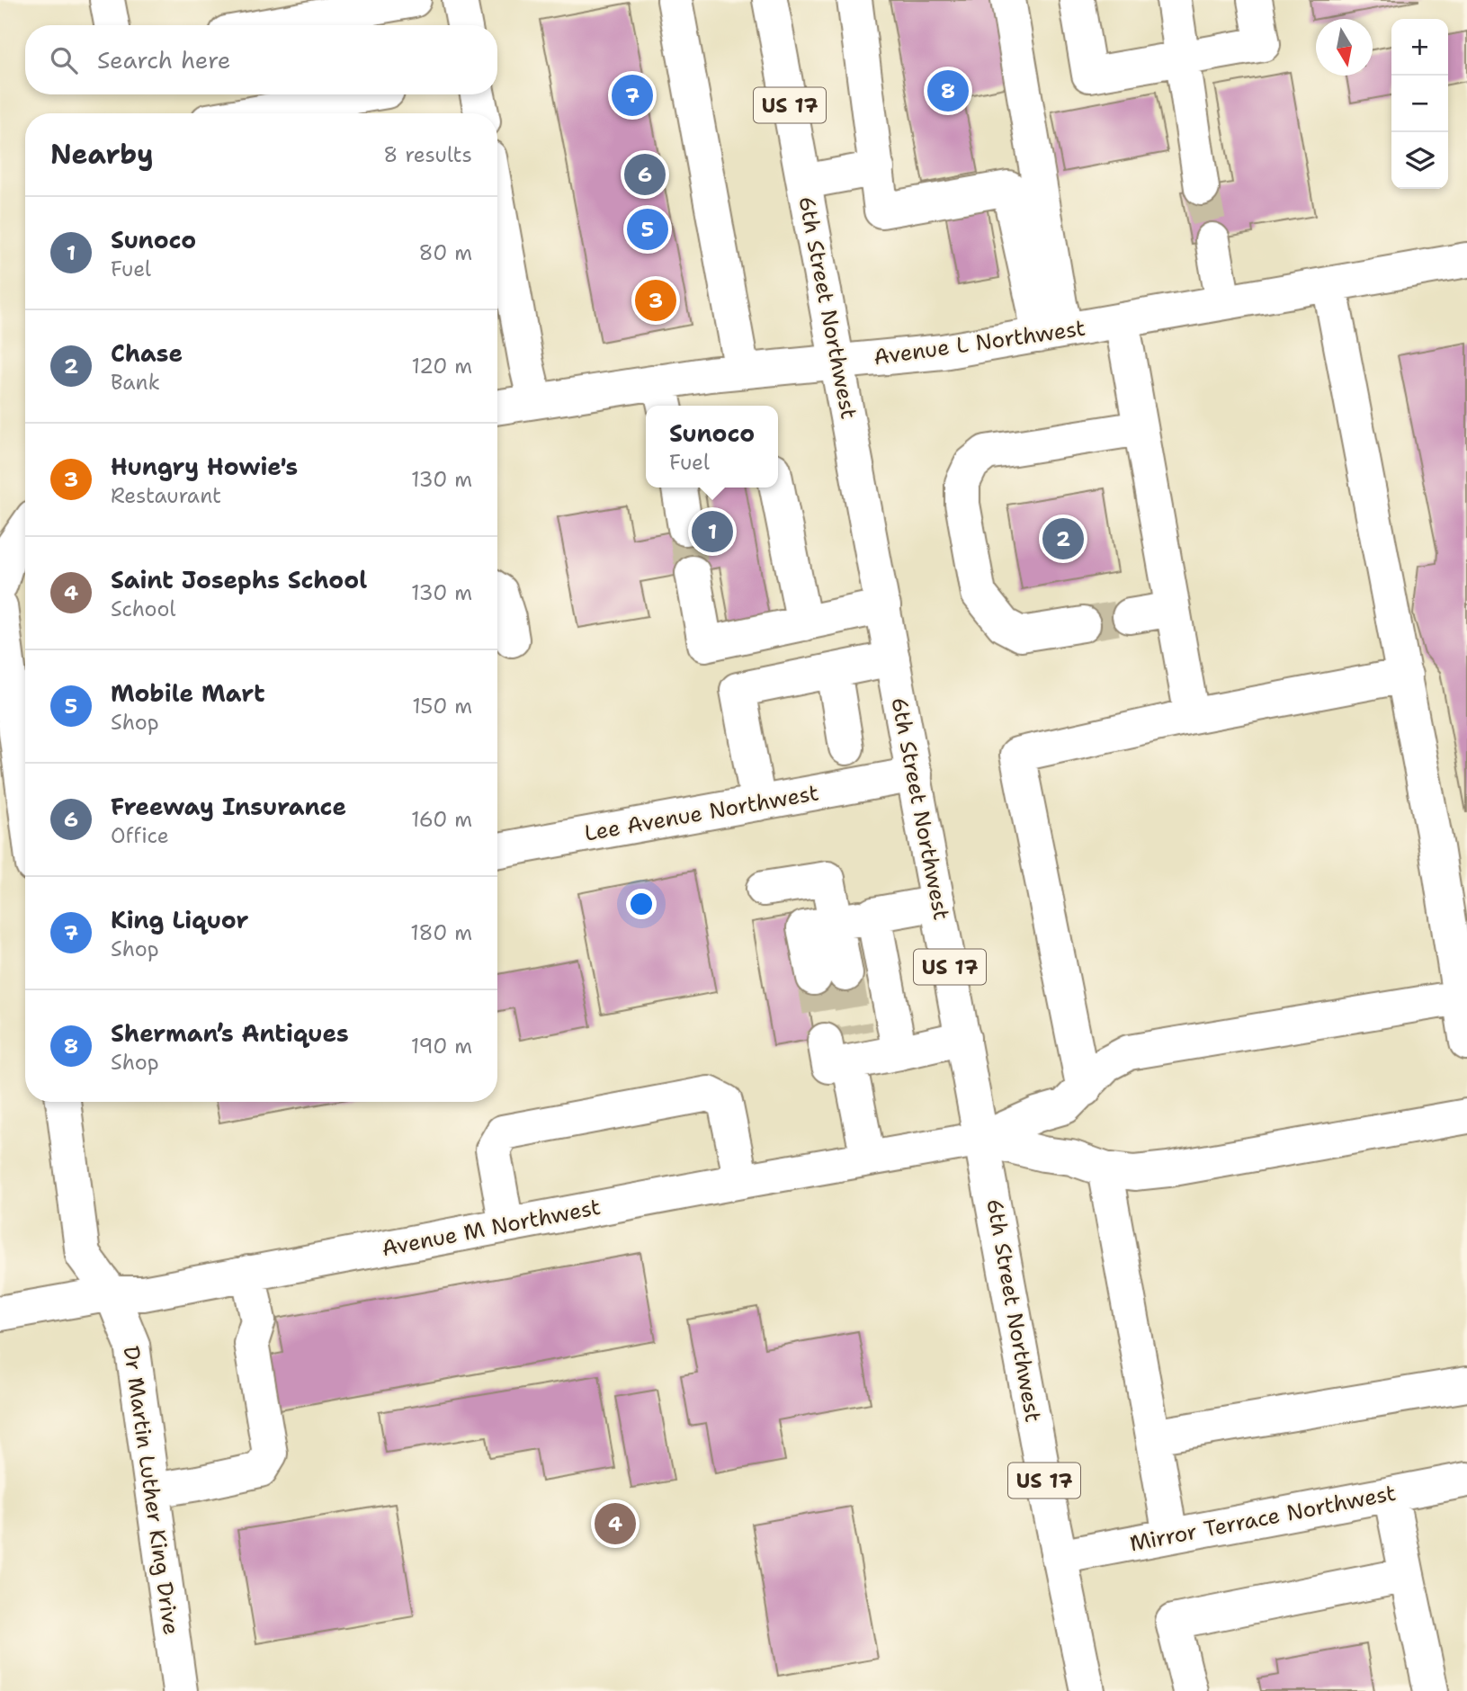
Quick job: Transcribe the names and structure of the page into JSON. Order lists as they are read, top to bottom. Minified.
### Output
{"streets":{"main road":["US 17","6th Street Northwest","Avenue L Northwest","Lee Avenue Northwest","Avenue M Northwest","Dr Martin Luther King Drive","Mirror Terrace Northwest"]},"crossings":[["6th Street Northwest","Avenue L Northwest"],["6th Street Northwest","Lee Avenue Northwest"],["6th Street Northwest","Avenue M Northwest"],["6th Street Northwest","Mirror Terrace Northwest"],["Avenue M Northwest","Dr Martin Luther King Drive"]],"north":"bottom","page":{"map_buttons":["+","−"],"search":"Search here","pins":["8","7","6","5","3","1","2","4"],"heading":["Nearby","8 results"],"list":[{"mark":"1","name":"Sunoco","note":"Fuel","value":"80 m"},{"mark":"2","name":"Chase","note":"Bank","value":"120 m"},{"mark":"3","name":"Hungry Howie's","note":"Restaurant","value":"130 m"},{"mark":"4","name":"Saint Josephs School","note":"School","value":"130 m"},{"mark":"5","name":"Mobile Mart","note":"Shop","value":"150 m"},{"mark":"6","name":"Freeway Insurance","note":"Office","value":"160 m"},{"mark":"7","name":"King Liquor","note":"Shop","value":"180 m"},{"mark":"8","name":"Sherman’s Antiques","note":"Shop","value":"190 m"}],"popup":["Sunoco","Fuel"]}}
